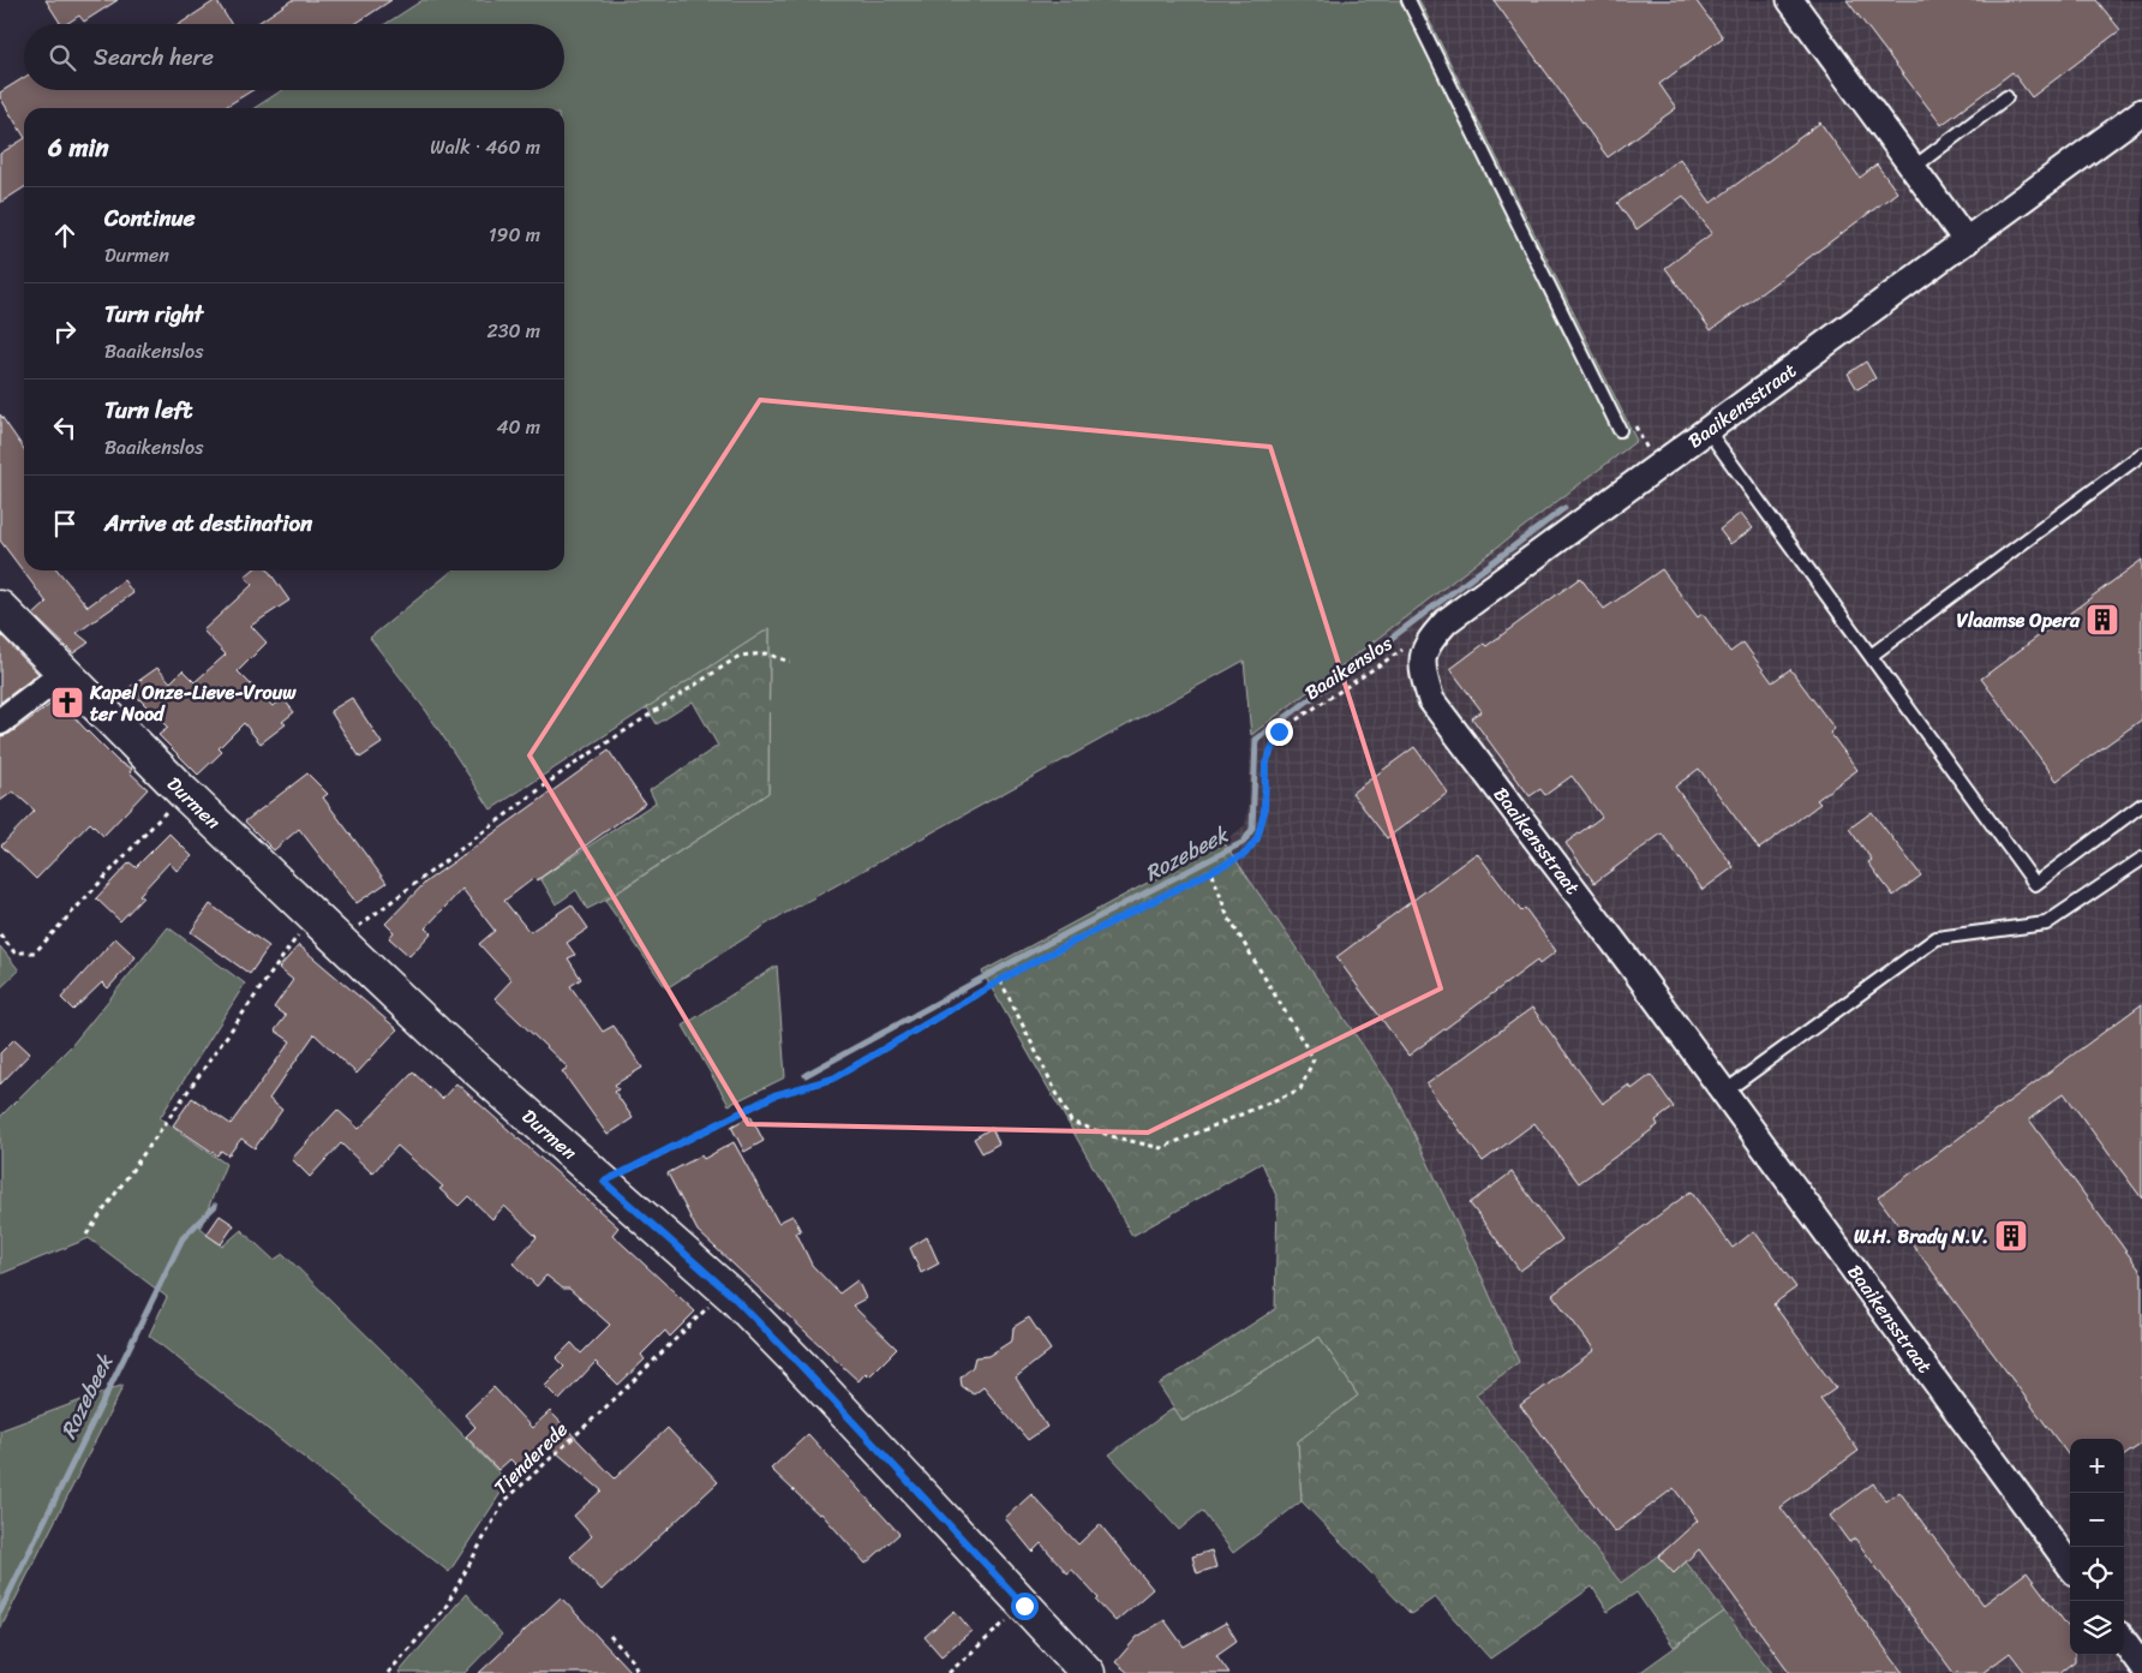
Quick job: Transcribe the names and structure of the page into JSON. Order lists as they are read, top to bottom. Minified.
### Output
{"streets":{"street":["Baaikensstraat","Durmen"],"path":["Baaikenslos","Tienderede"]},"crossings":[["Baaikensstraat","Baaikenslos"],["Baaikenslos","Durmen"],["Durmen","Tienderede"]],"water":["Rozebeek"],"places":{"building":["Vlaamse Opera","W.H. Brady N.V."],"church":["Kapel Onze-Lieve-Vrouw ter Nood"]},"page":{"search":"Search here","heading":["6 min","Walk · 460 m"],"list":[["Continue","Durmen","190 m"],["Turn right","Baaikenslos","230 m"],["Turn left","Baaikenslos","40 m"],"Arrive at destination"],"map_buttons":["+","−"]}}
